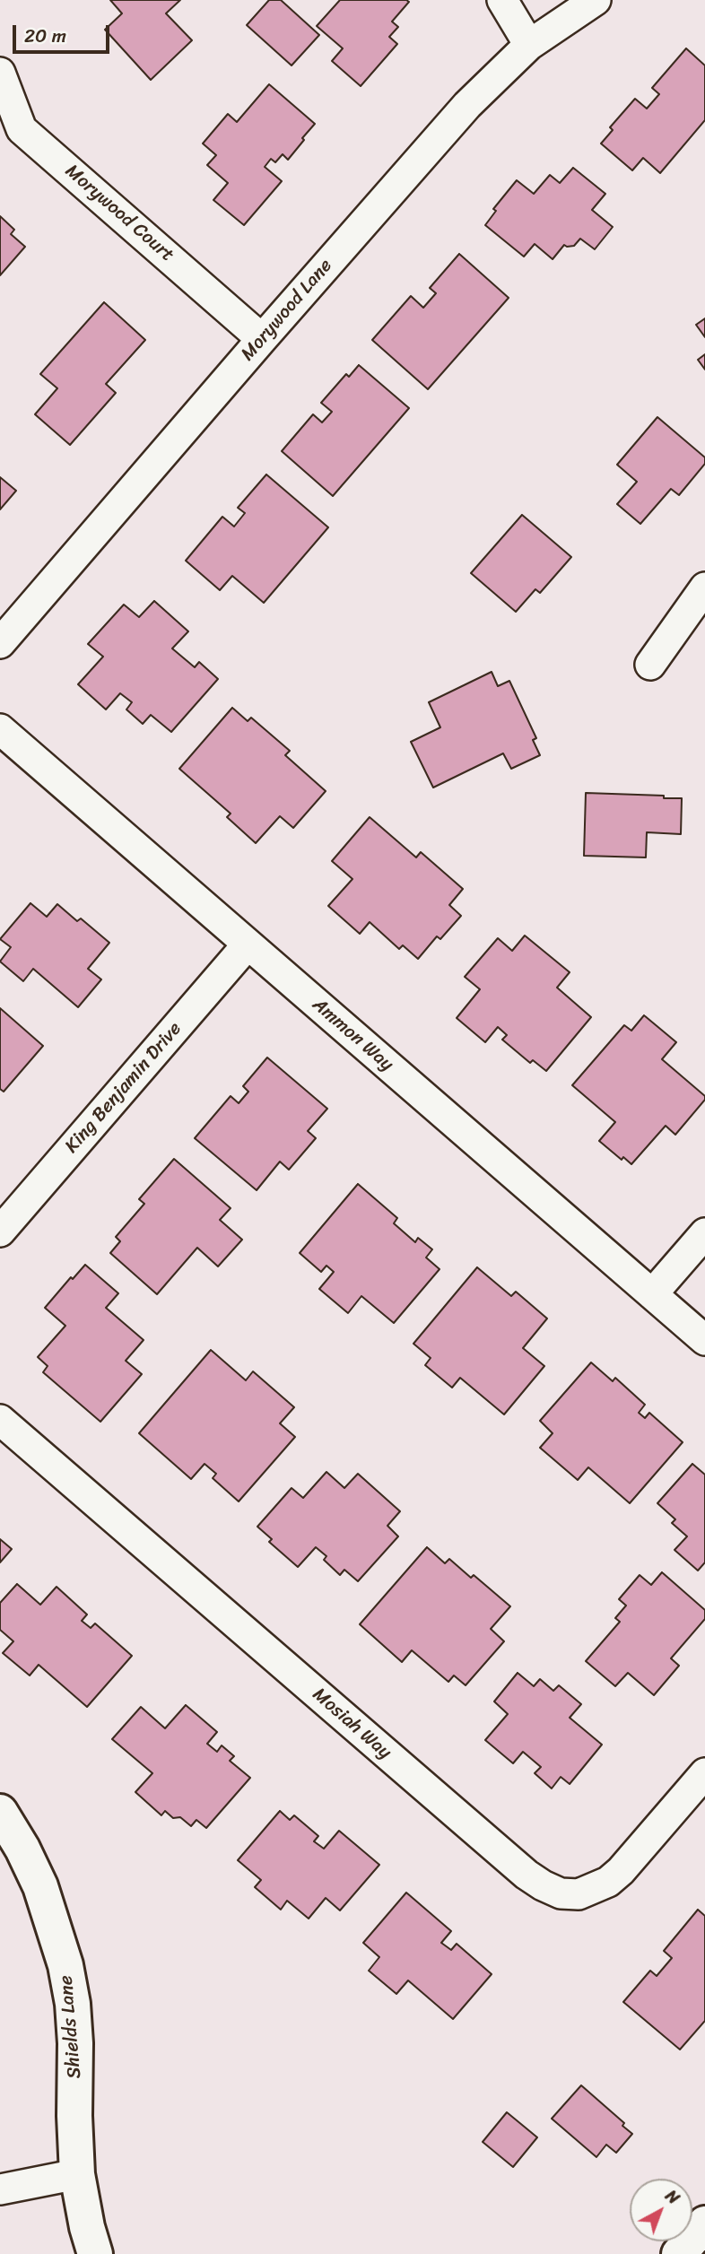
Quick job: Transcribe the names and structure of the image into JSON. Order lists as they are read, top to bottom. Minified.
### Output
{"streets":{"main road":["Shields Lane"],"street":["Morywood Court","Morywood Lane","Ammon Way","King Benjamin Drive","Mosiah Way"]},"crossings":[["Morywood Court","Morywood Lane"],["Ammon Way","King Benjamin Drive"]],"scale_bar":"20 m","north":"top right"}
